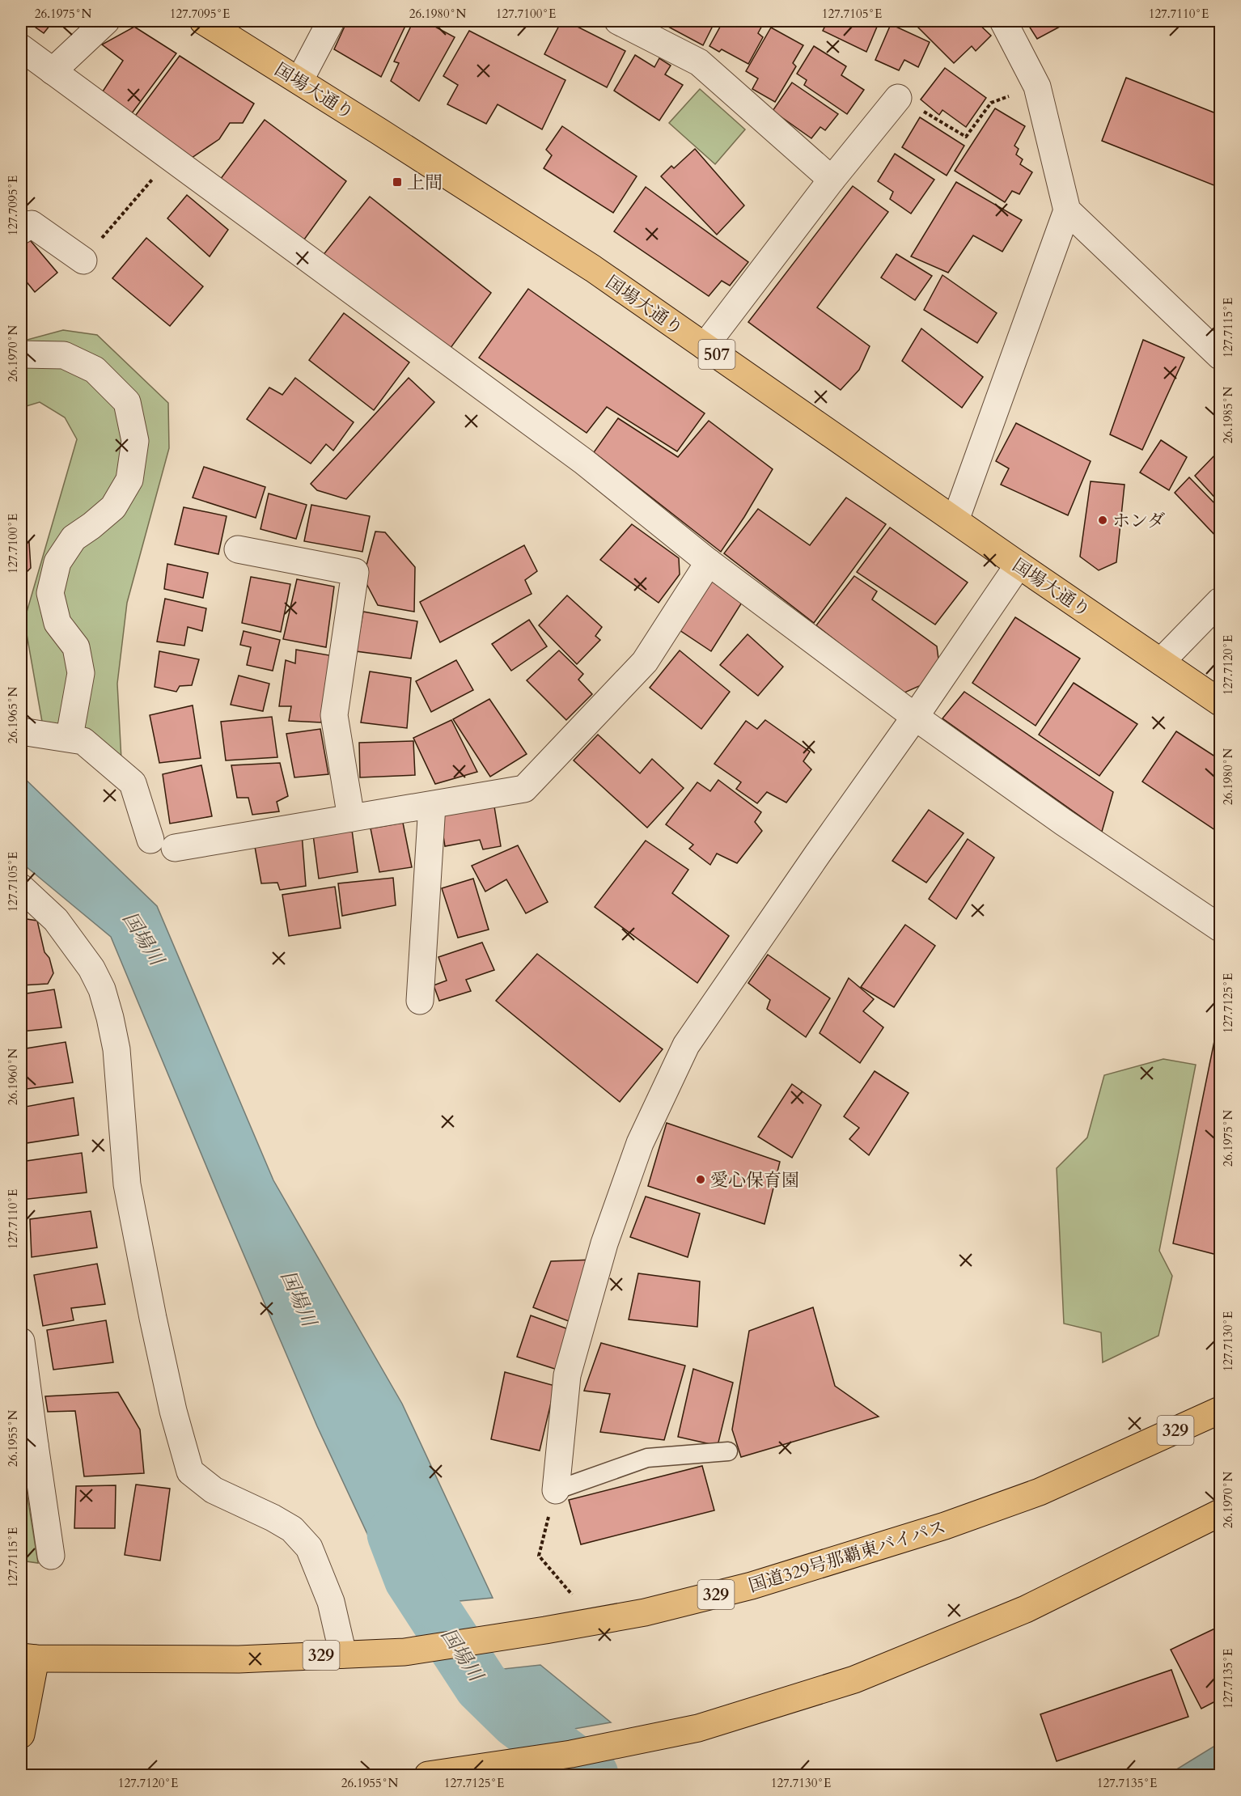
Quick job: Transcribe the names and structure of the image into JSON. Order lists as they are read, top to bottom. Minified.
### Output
{"streets":{"highway":["国場大通り","507","329","国道329号那覇東バイパス"]},"water":["国場川"],"places":{"transit":["上間"],"other":["ホンダ","愛心保育園"]},"coordinates":["26.1975°N","127.7095°E","26.1980°N","127.7100°E","127.7105°E","127.7110°E","127.7115°E","26.1970°N","26.1985°N","127.7120°E","26.1965°N","127.7125°E","26.1960°N","127.7130°E","26.1955°N","127.7135°E"]}
